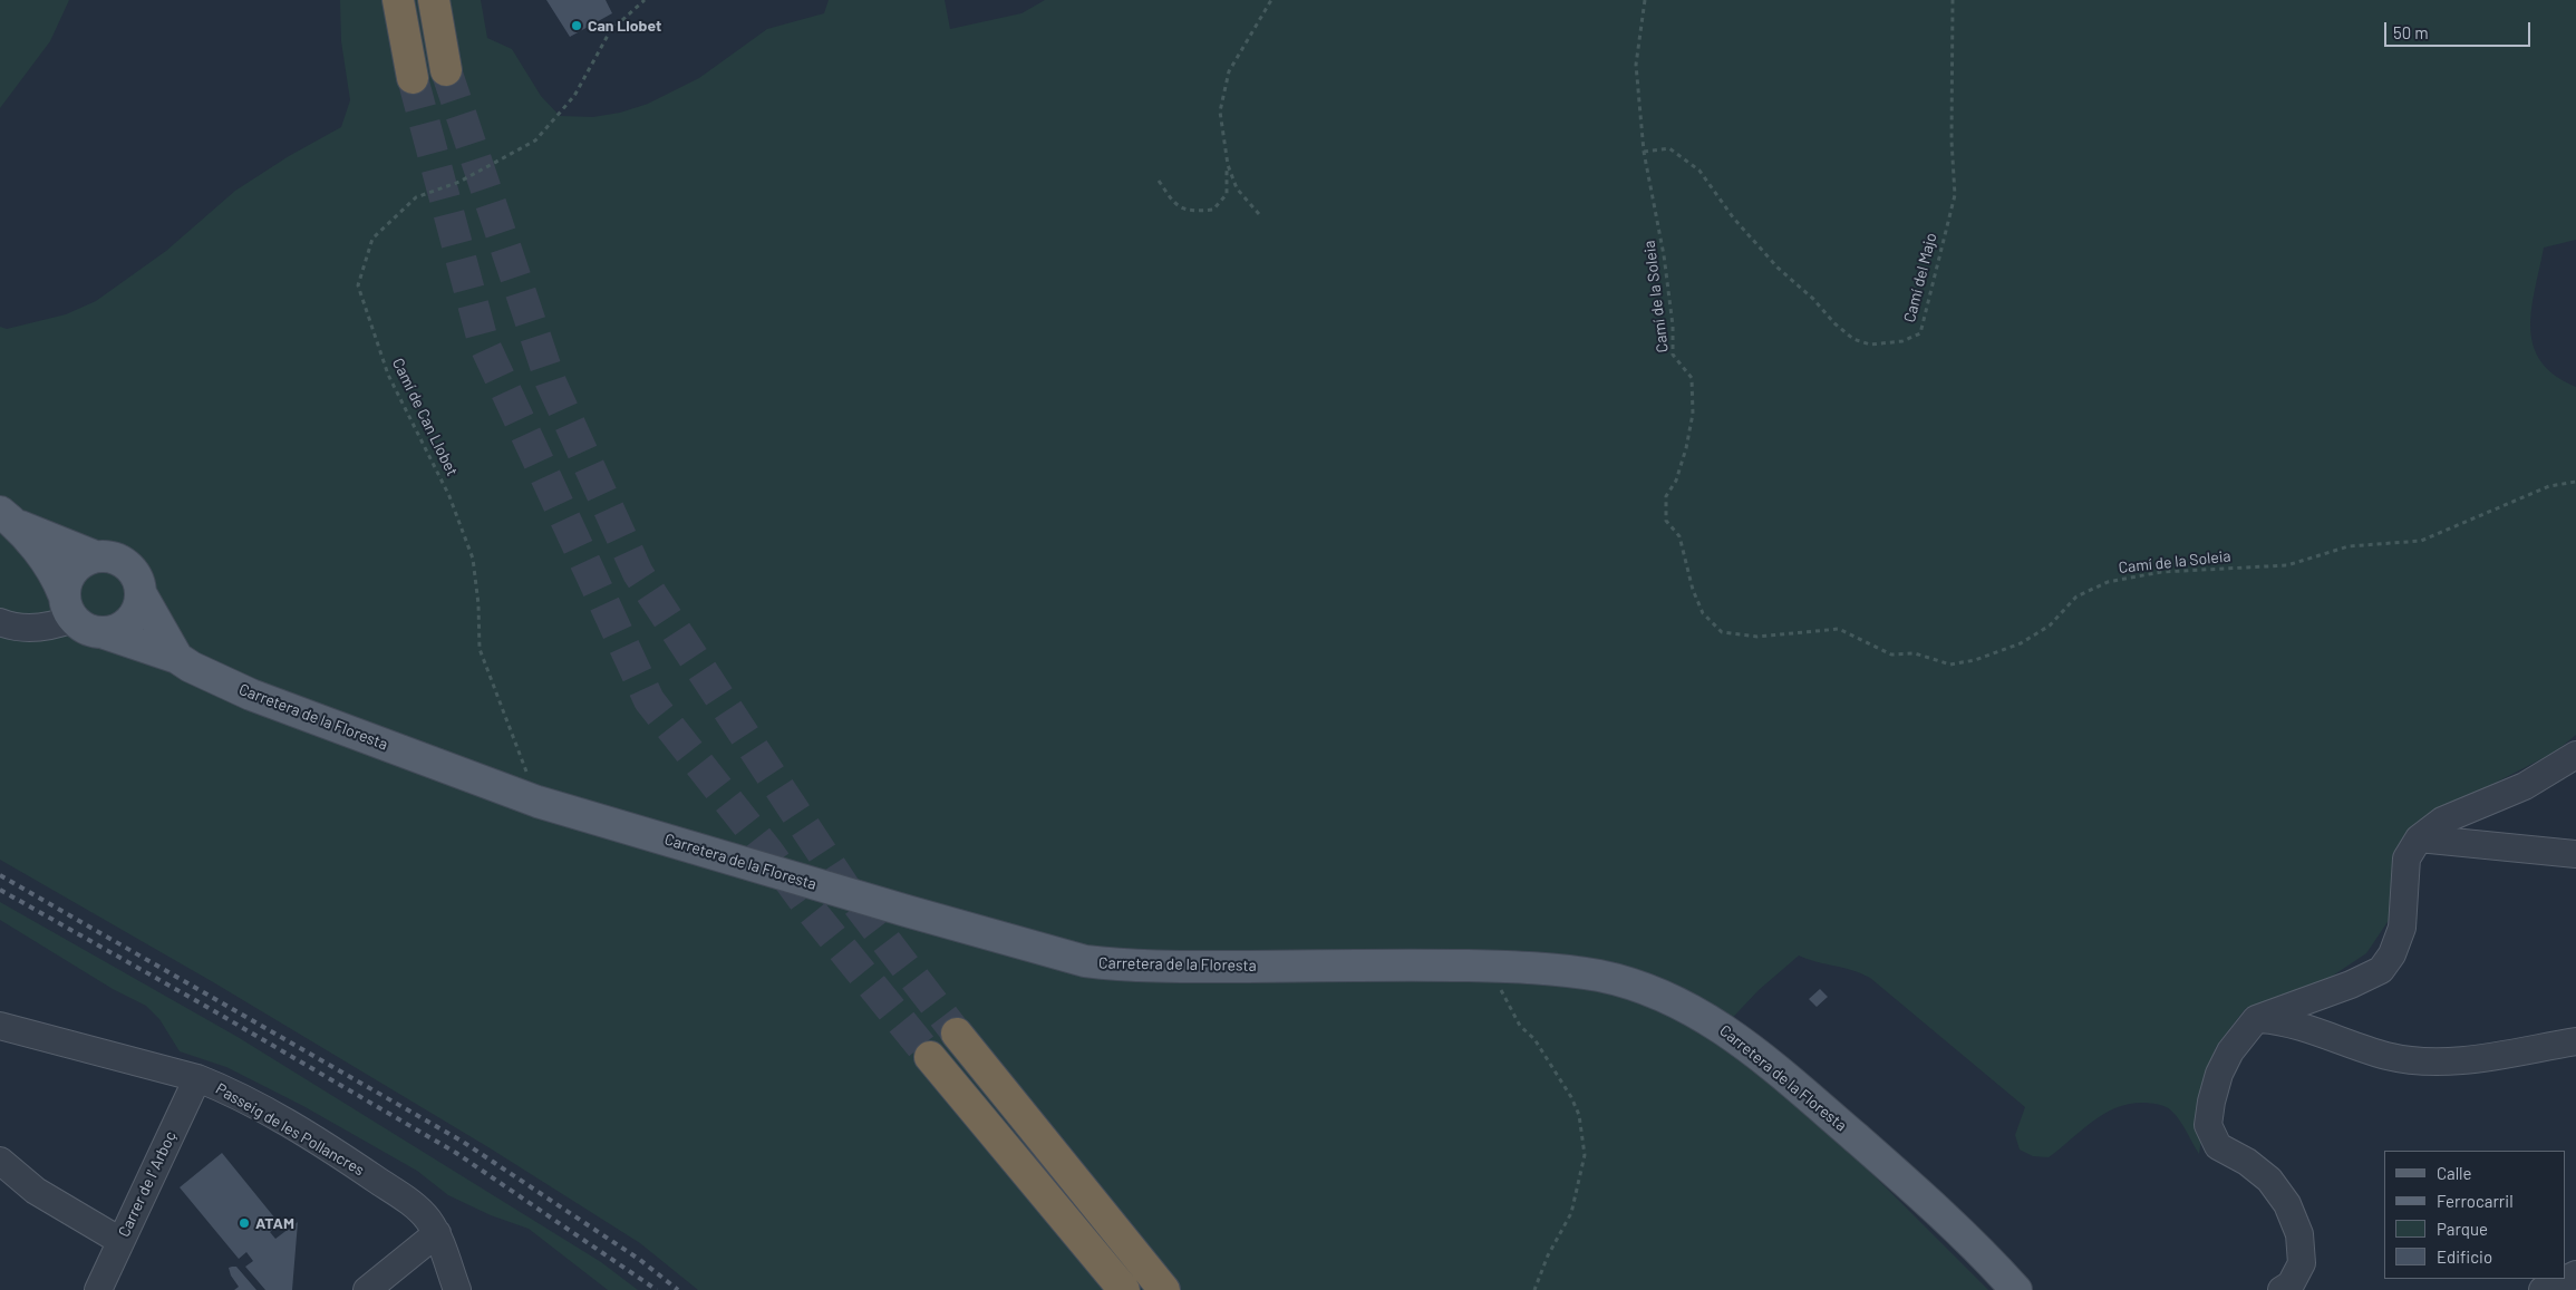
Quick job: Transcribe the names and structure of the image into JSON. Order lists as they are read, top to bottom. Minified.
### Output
{"streets":{"main road":["Carretera de la Floresta"],"street":["Passeig de les Pollancres","Carrer de l' Arboç"],"path":["Camí del Majo","Camí de la Soleia","Camí de Can Llobet"]},"crossings":[["Camí del Majo","Camí de la Soleia"],["Camí de Can Llobet","Carretera de la Floresta"],["Passeig de les Pollancres","Carrer de l' Arboç"]],"places":["Can Llobet","ATAM"],"legend":["Calle","Ferrocarril","Parque","Edificio"],"scale_bar":"50 m"}
